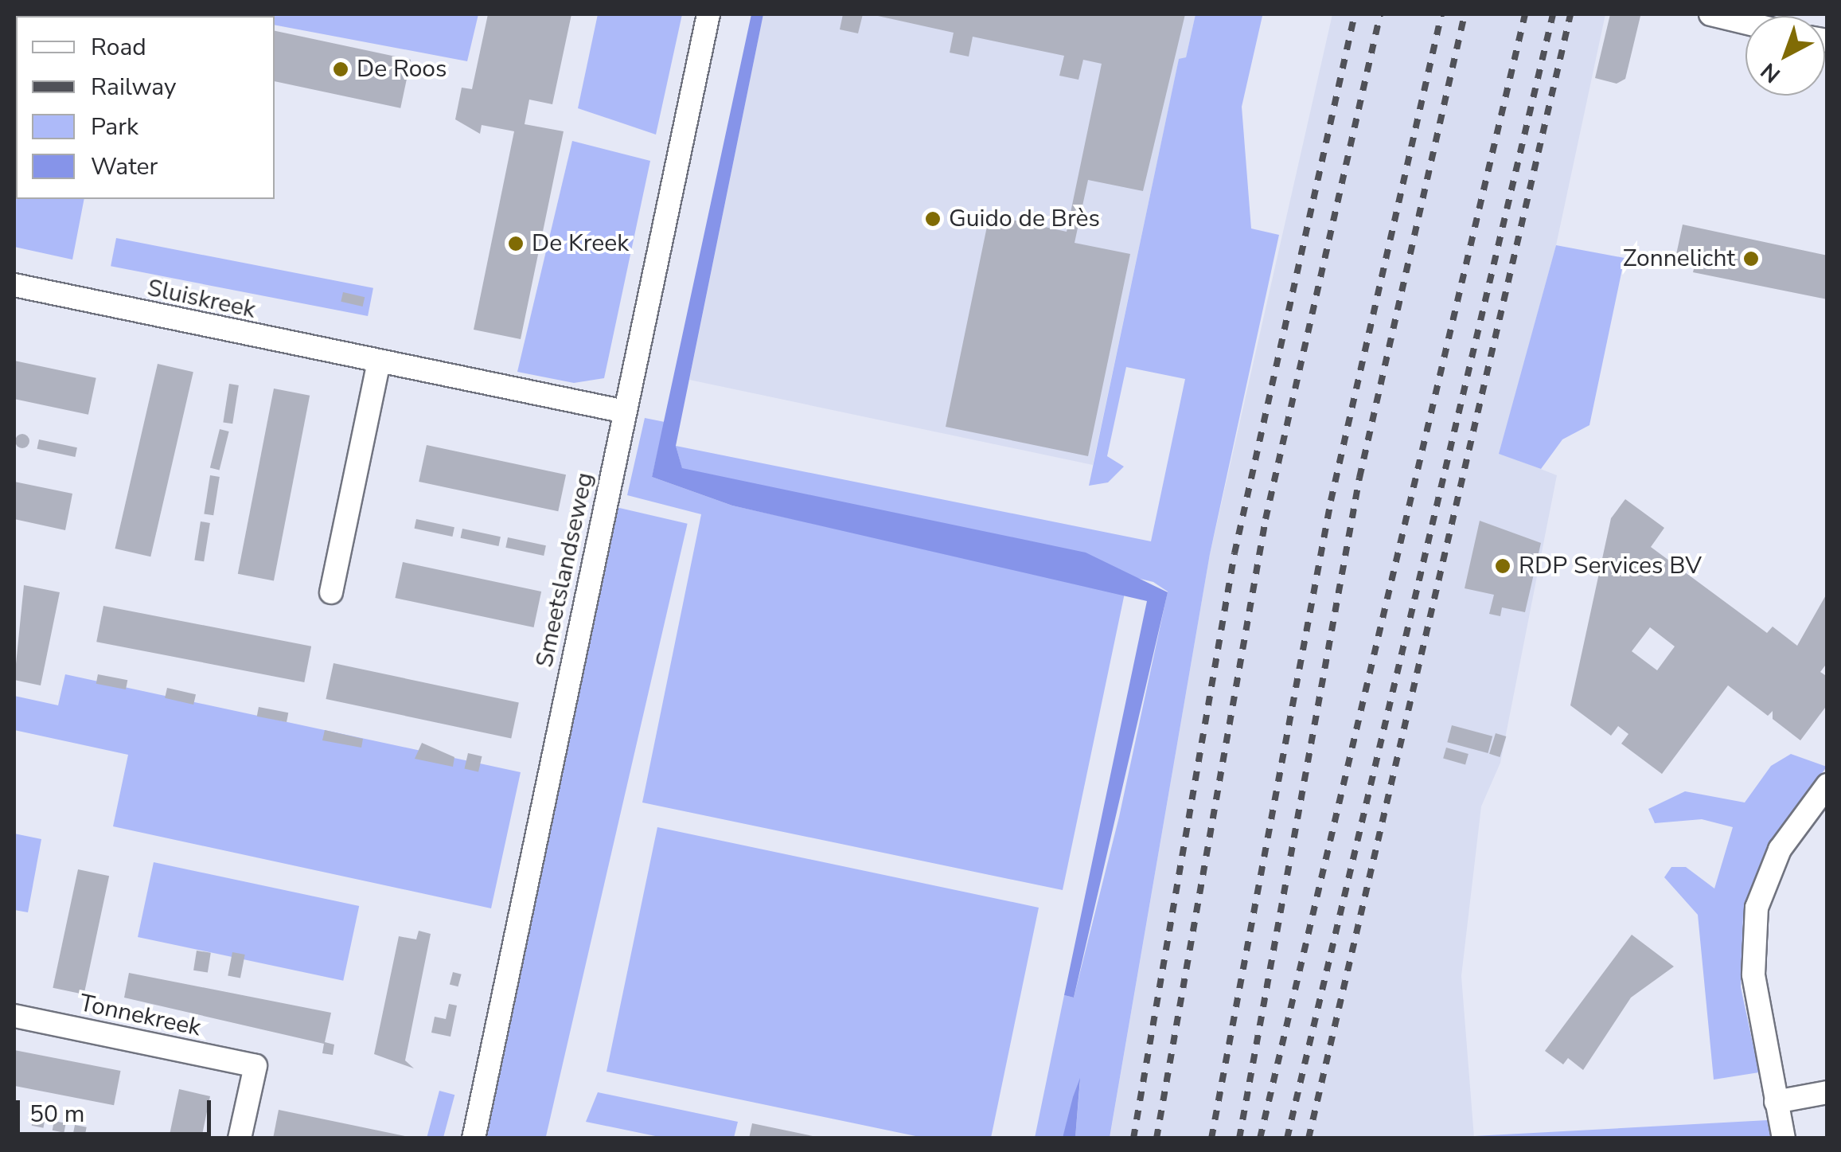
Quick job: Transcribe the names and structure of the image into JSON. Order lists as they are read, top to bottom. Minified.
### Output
{"streets":{"street":["Sluiskreek","Smeetslandseweg","Tonnekreek"]},"crossings":[["Sluiskreek","Smeetslandseweg"]],"places":["De Roos","Guido de Brès","De Kreek","Zonnelicht","RDP Services BV"],"legend":["Road","Railway","Park","Water"],"scale_bar":"50 m","north":"bottom left"}
